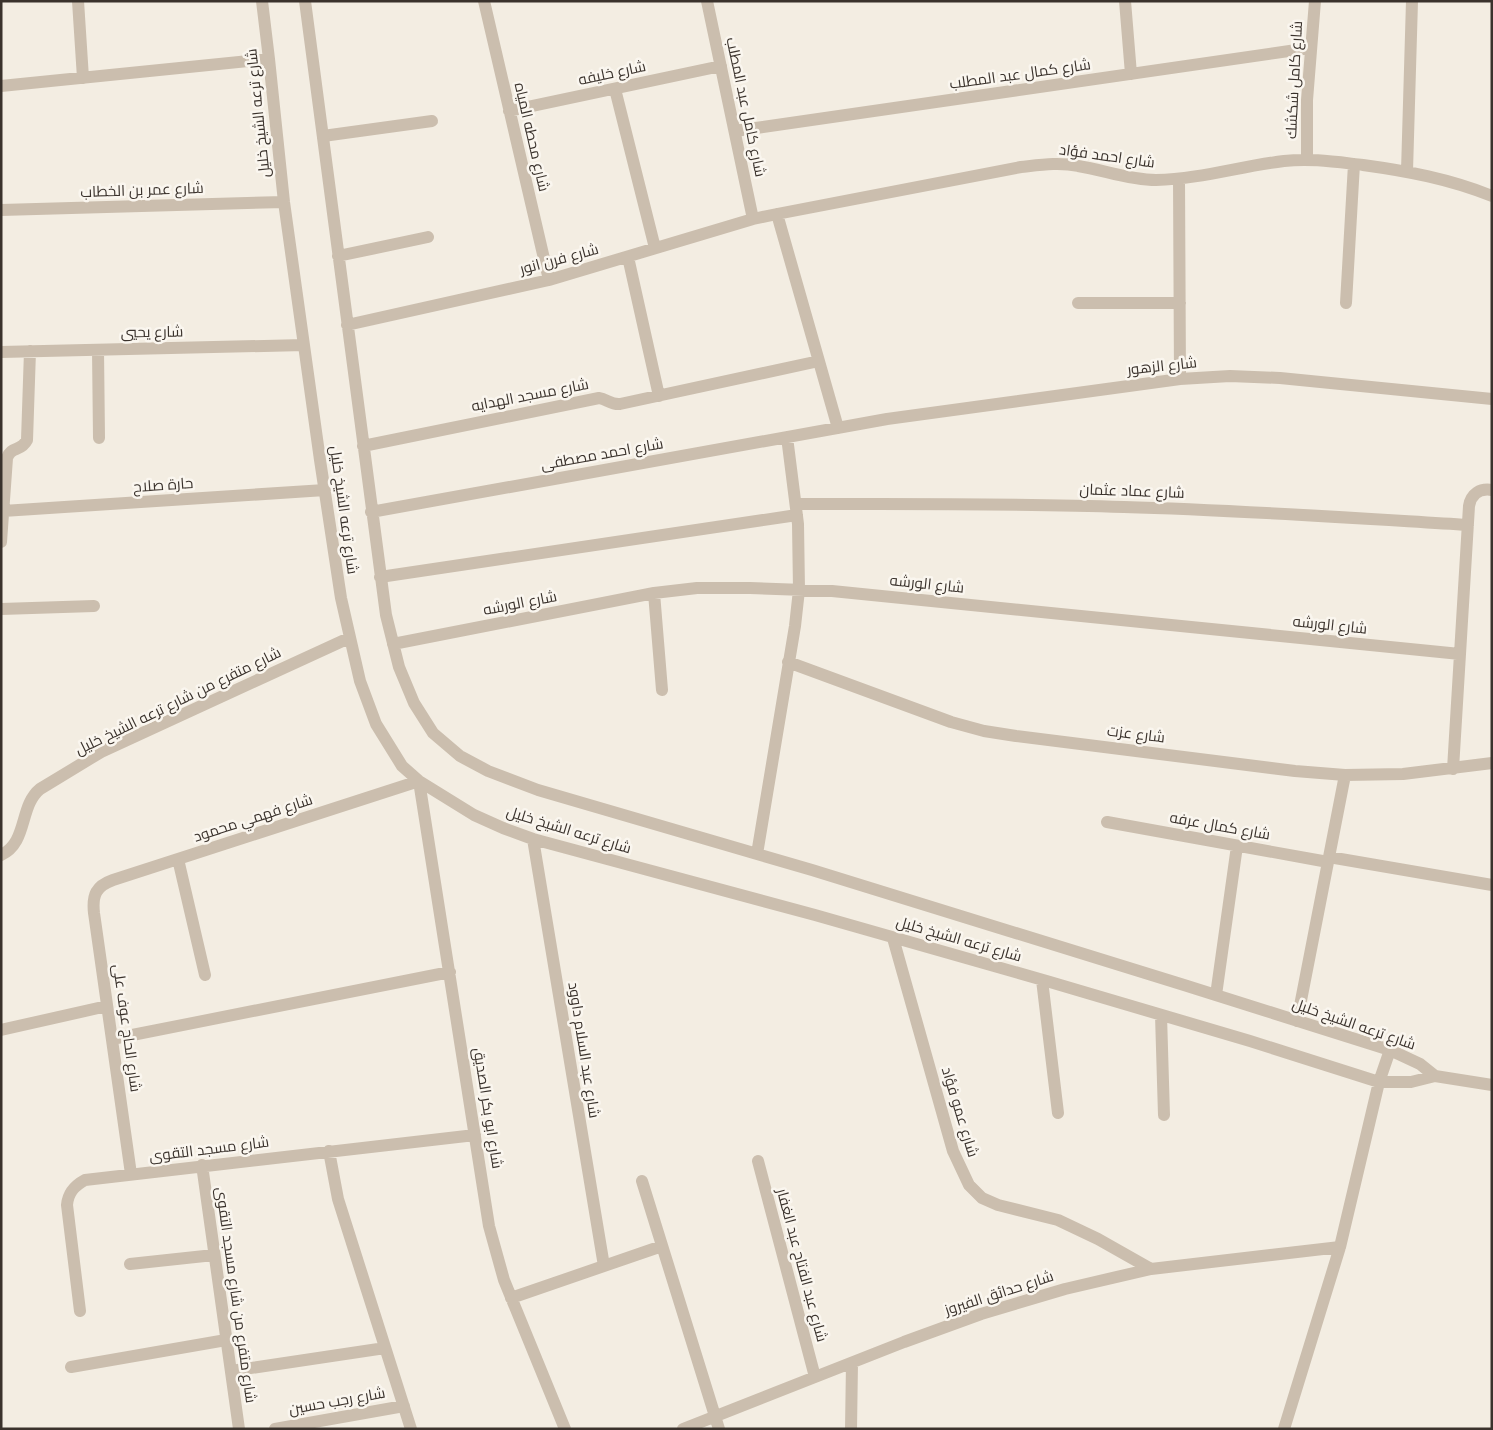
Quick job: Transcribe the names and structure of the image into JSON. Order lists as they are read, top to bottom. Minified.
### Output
{"streets":{"street":["شارع خليفه","شارع كمال عبد المطلب","شارع كامل شكشك","شارع كامل عبد المطلب","شارع ترعه الشيخ خليل","شارع محطه المياه","شارع احمد فؤاد","شارع عمر بن الخطاب","شارع فرن انور","شارع يحيي","شارع الزهور","شارع مسجد الهدايه","شارع احمد مصطفى","حارة صلاح","شارع عماد عثمان","شارع الورشه","شارع متفرع من شارع ترعه الشيخ خليل","شارع عزت","شارع فهمي محمود","شارع كمال عرفه","شارع الحاج عوف على","شارع عبد السلام داوود","شارع ابو بكر الصديق","شارع عمو فؤاد","شارع مسجد التقوى","شارع عبد الفتاح عبد الغفار","شارع حدائق الفيروز","شارع متفرع من شارع مسجد التقوى","شارع رجب حسين"]},"crossings":[["شارع خليفه","شارع كامل عبد المطلب"],["شارع خليفه","شارع محطه المياه"],["شارع كمال عبد المطلب","شارع كامل شكشك"],["شارع كمال عبد المطلب","شارع كامل عبد المطلب"],["شارع كامل شكشك","شارع احمد فؤاد"],["شارع كامل عبد المطلب","شارع فرن انور"],["شارع ترعه الشيخ خليل","شارع عمر بن الخطاب"],["شارع ترعه الشيخ خليل","شارع فرن انور"],["شارع ترعه الشيخ خليل","شارع يحيي"],["شارع ترعه الشيخ خليل","شارع مسجد الهدايه"],["شارع ترعه الشيخ خليل","شارع احمد مصطفى"],["شارع ترعه الشيخ خليل","حارة صلاح"],["شارع ترعه الشيخ خليل","شارع عماد عثمان"],["شارع ترعه الشيخ خليل","شارع الورشه"],["شارع ترعه الشيخ خليل","شارع متفرع من شارع ترعه الشيخ خليل"],["شارع ترعه الشيخ خليل","شارع فهمي محمود"],["شارع ترعه الشيخ خليل","شارع عبد السلام داوود"],["شارع ترعه الشيخ خليل","شارع ابو بكر الصديق"],["شارع ترعه الشيخ خليل","شارع عمو فؤاد"],["شارع محطه المياه","شارع فرن انور"],["شارع احمد فؤاد","شارع فرن انور"],["شارع الزهور","شارع احمد مصطفى"],["شارع فهمي محمود","شارع الحاج عوف على"],["شارع فهمي محمود","شارع ابو بكر الصديق"],["شارع الحاج عوف على","شارع مسجد التقوى"],["شارع ابو بكر الصديق","شارع مسجد التقوى"],["شارع عمو فؤاد","شارع حدائق الفيروز"],["شارع مسجد التقوى","شارع متفرع من شارع مسجد التقوى"],["شارع عبد الفتاح عبد الغفار","شارع حدائق الفيروز"]]}
